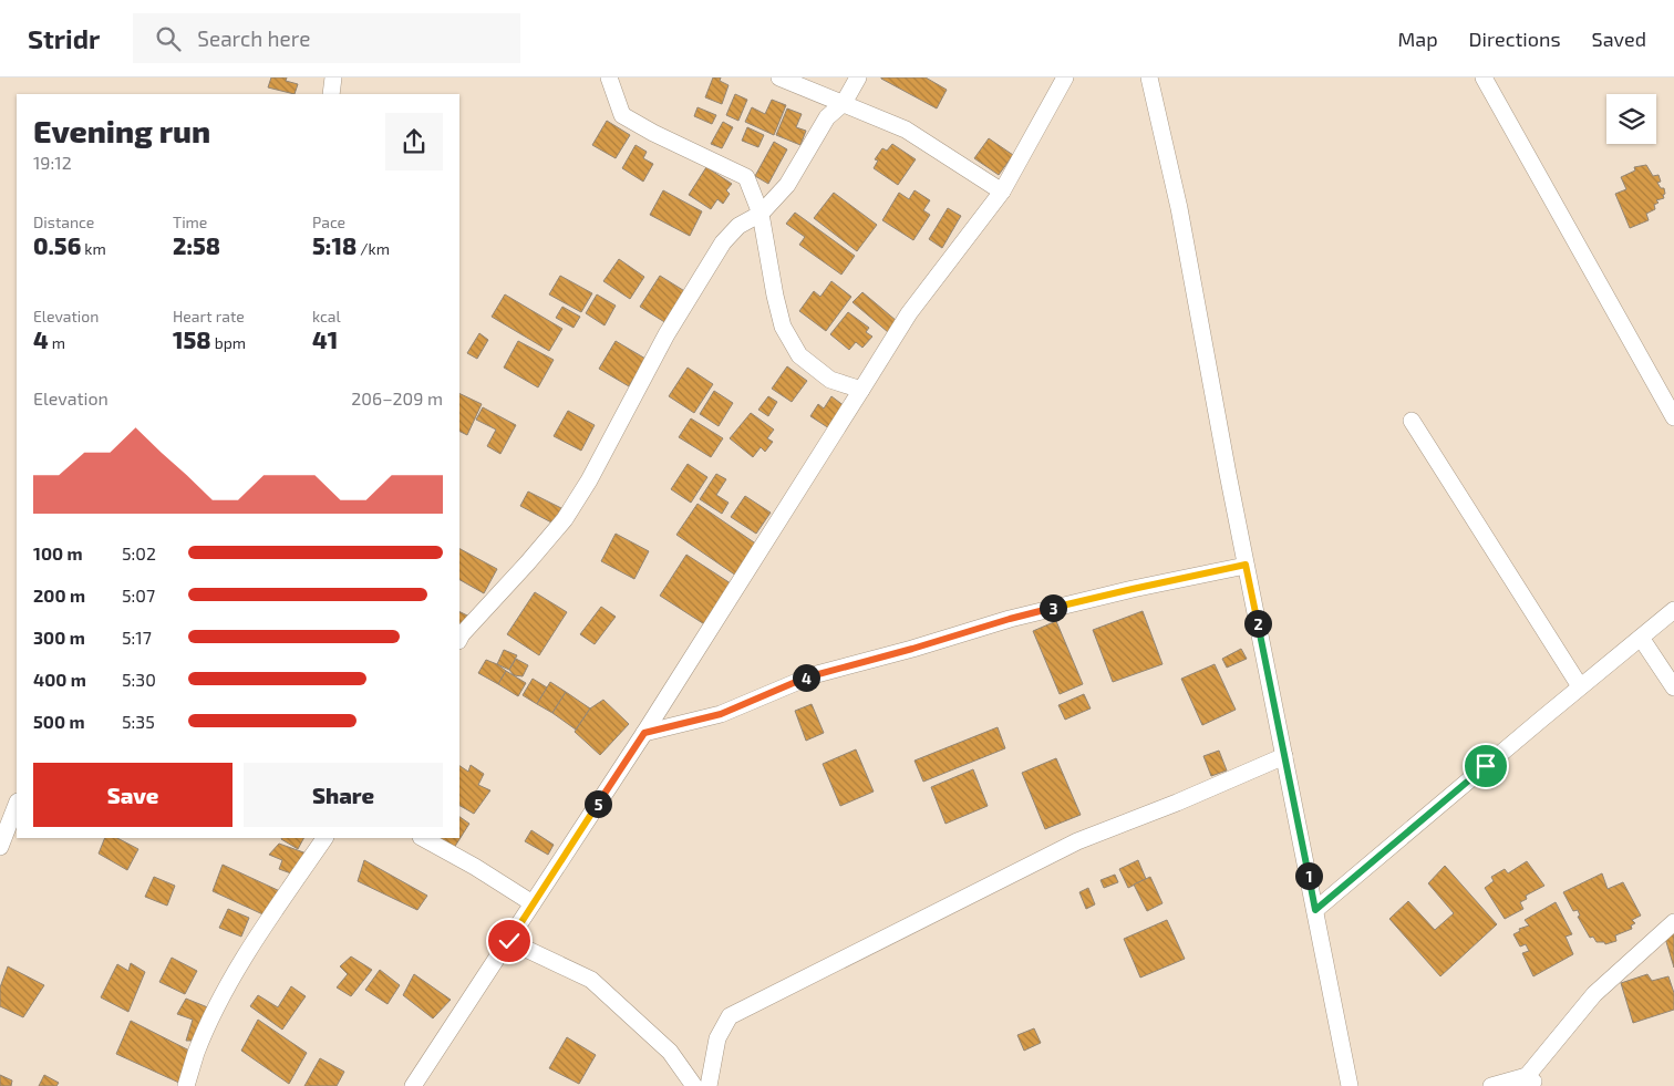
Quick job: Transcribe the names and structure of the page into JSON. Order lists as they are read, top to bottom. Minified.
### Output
{"page":{"header":"Stridr","search":"Search here","nav":["Map","Directions","Saved"],"heading":["Evening run","19:12"],"stats":[["Distance","0.56 km"],["Time","2:58"],["Pace","5:18 /km"],["Elevation","4 m"],["Heart rate","158 bpm"],["kcal","41"]],"chart":["Elevation","206–209 m"],"list":[{"name":"100 m","note":"5:02"},{"name":"200 m","note":"5:07"},{"name":"300 m","note":"5:17"},{"name":"400 m","note":"5:30"},{"name":"500 m","note":"5:35"}],"pins":["3","2","4","5","1"],"buttons":["Save","Share"]}}
